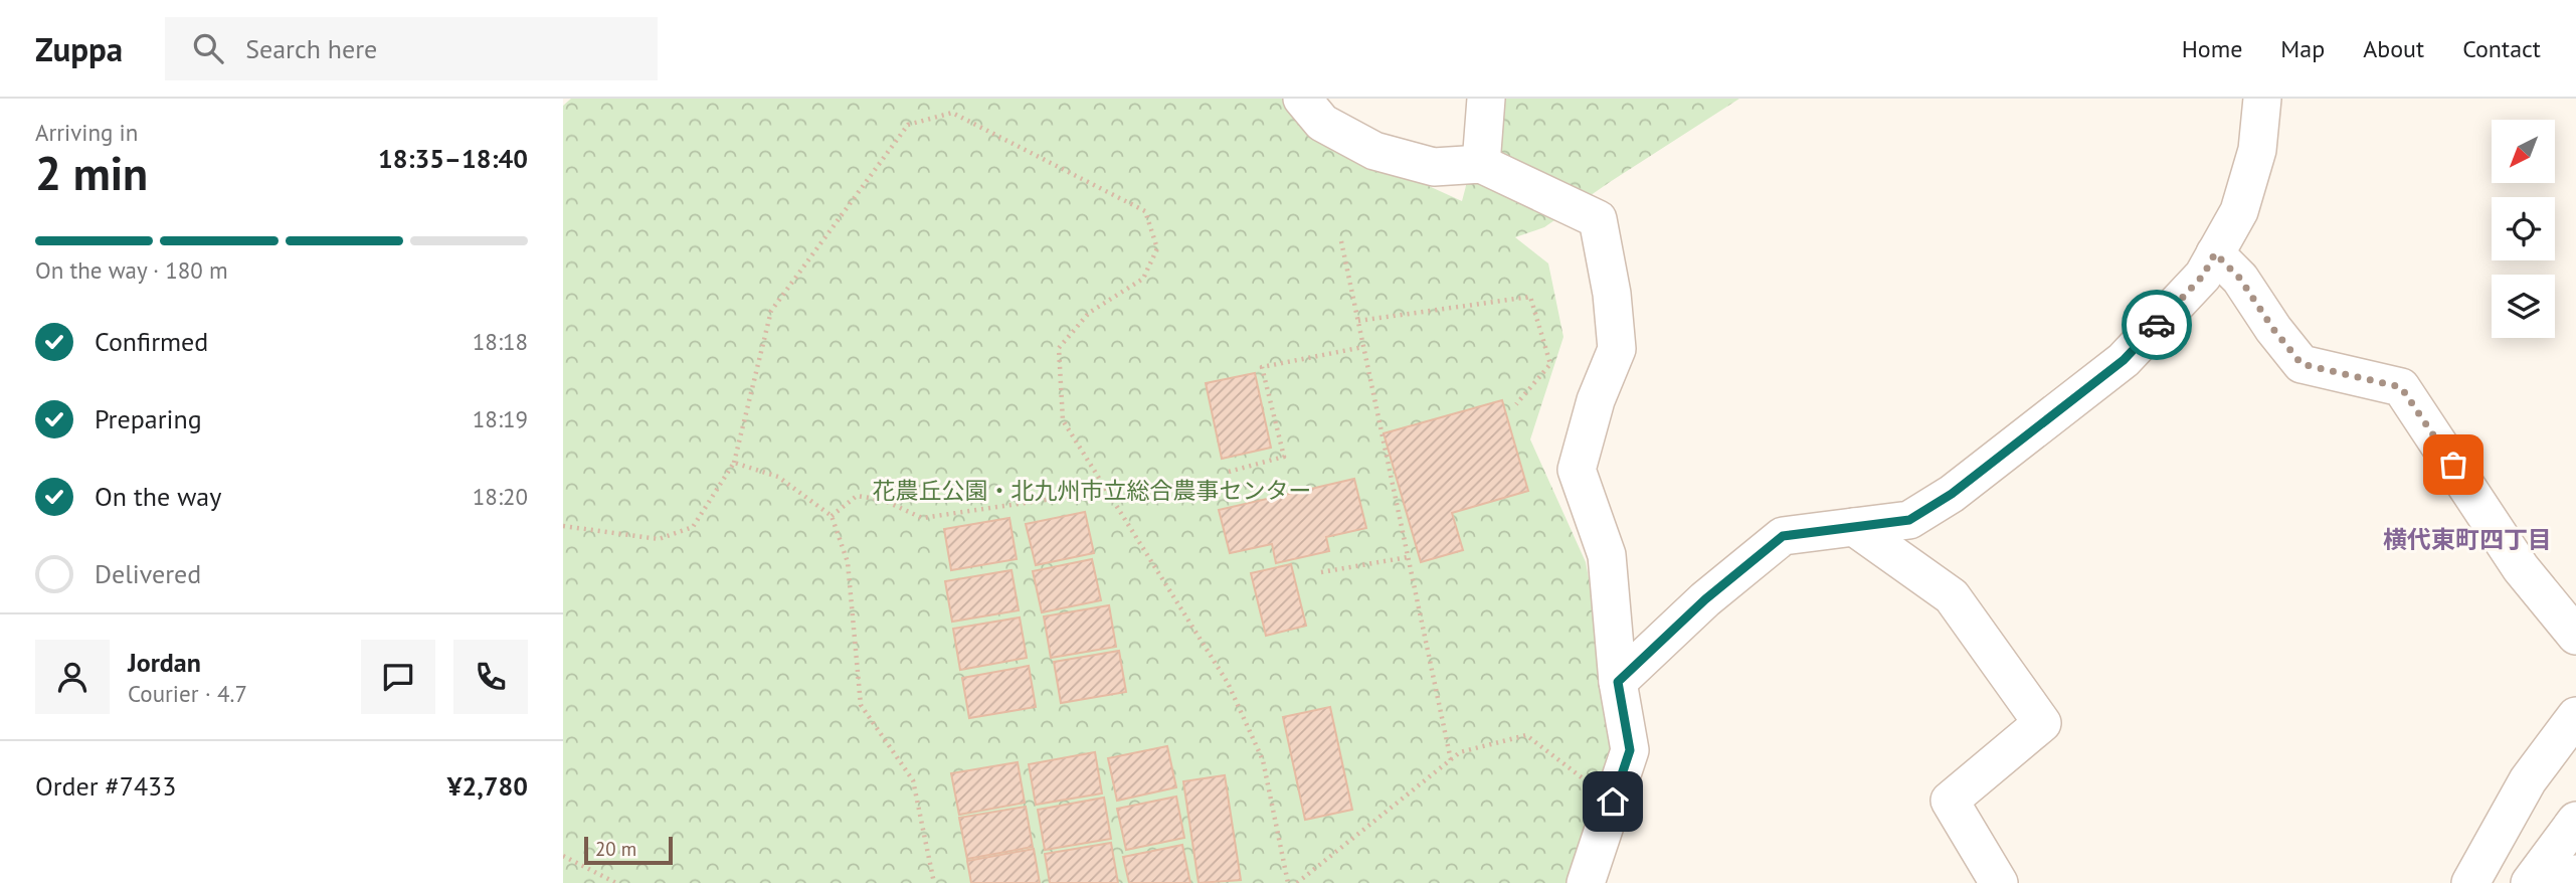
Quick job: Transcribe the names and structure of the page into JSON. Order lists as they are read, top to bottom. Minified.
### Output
{"districts":["横代東町四丁目"],"parks":["花農丘公園・北九州市立総合農事センター"],"scale_bar":"20 m","north":"bottom left","page":{"header":"Zuppa","search":"Search here","nav":["Home","Map","About","Contact"],"heading":["2 min","Arriving in","18:35–18:40"],"panel":["Jordan","Courier · 4.7","Order #7433","¥2,780"],"bar":"On the way · 180 m","list":[["Confirmed","18:18"],["Preparing","18:19"],["On the way","18:20"],"Delivered"],"scale":"20 m"}}
